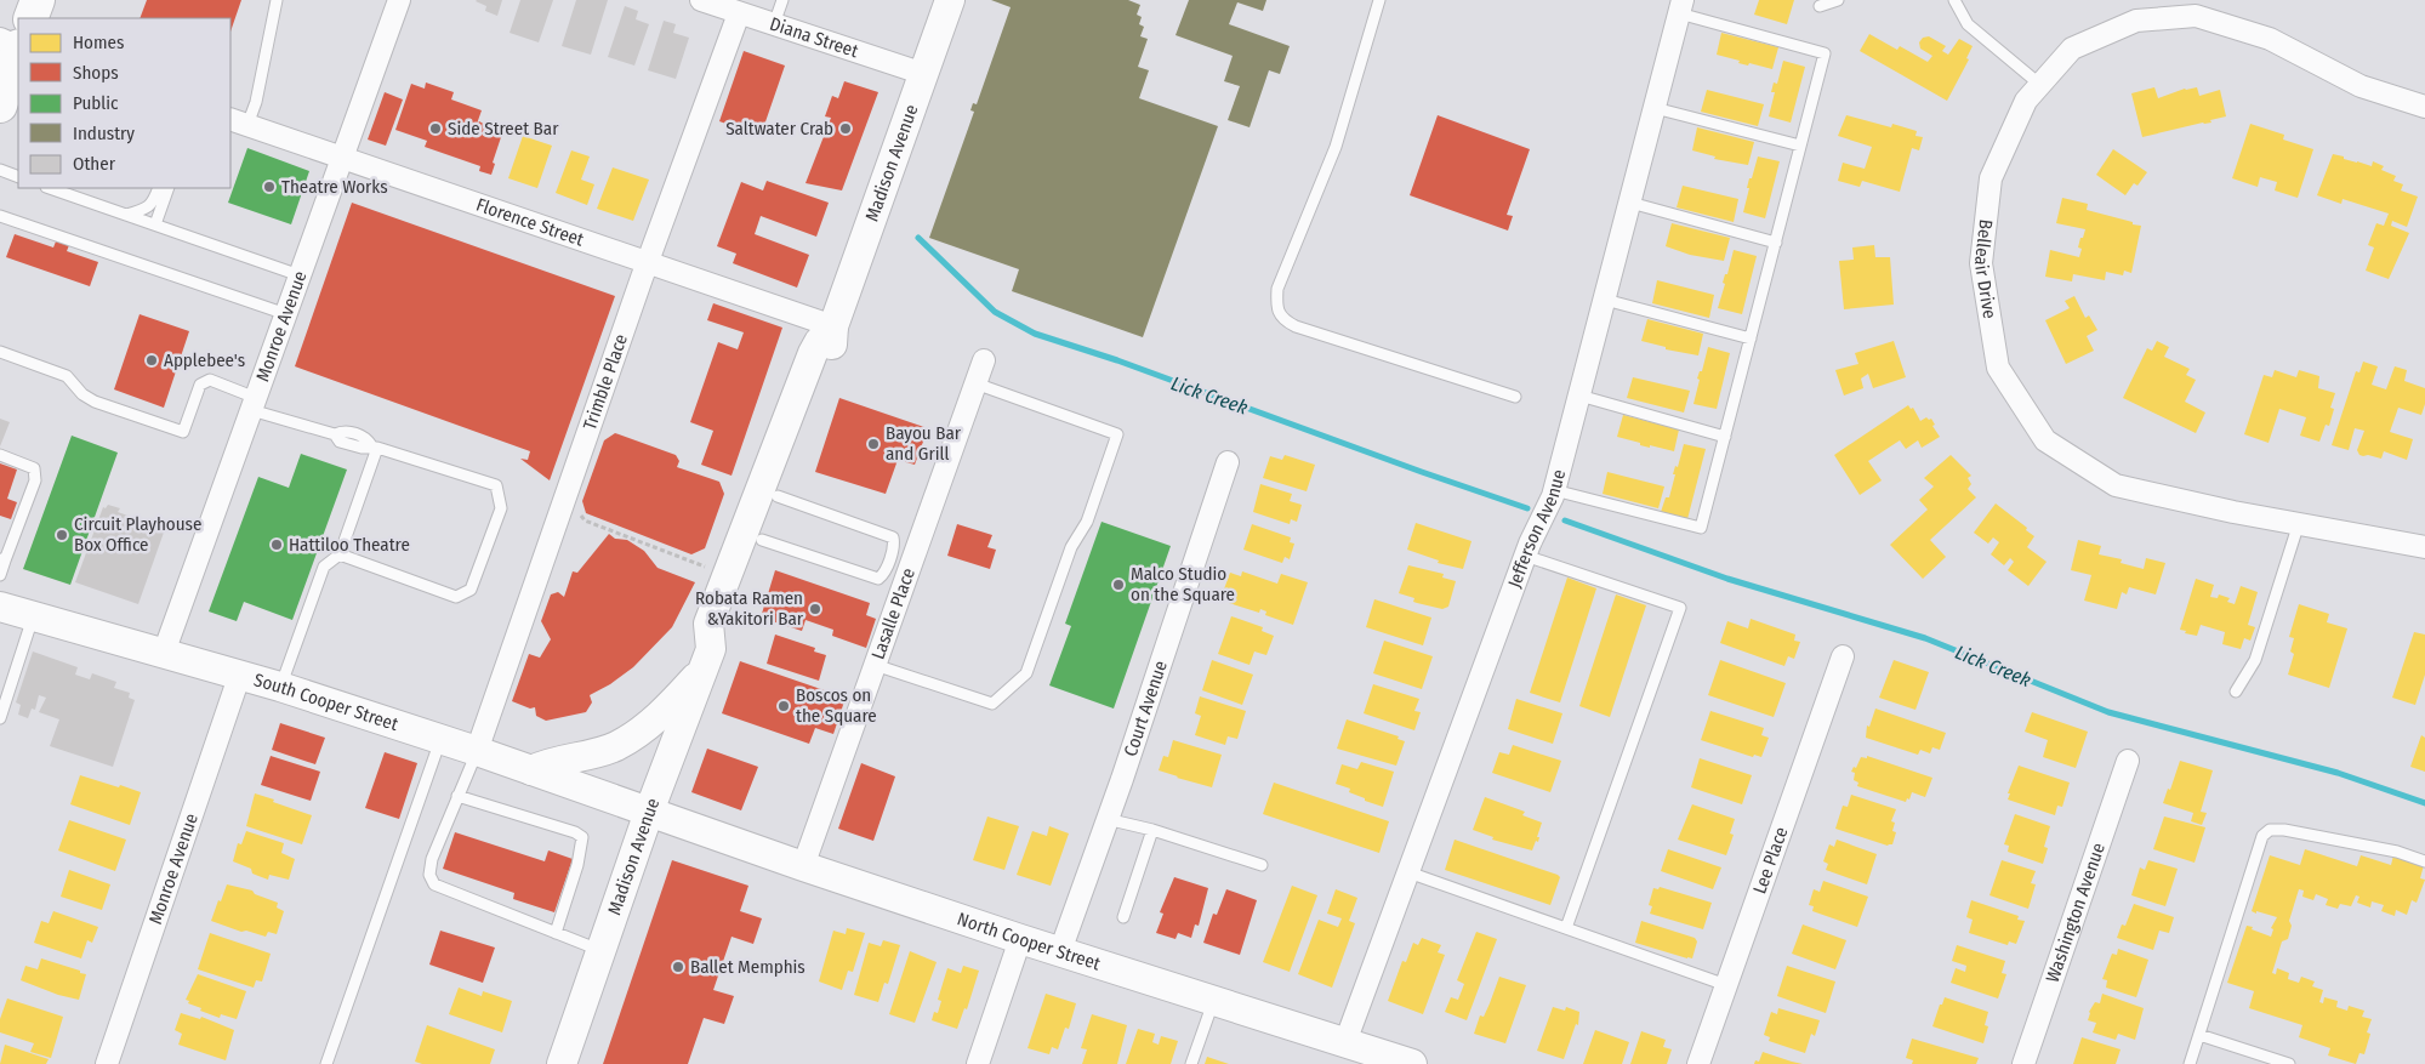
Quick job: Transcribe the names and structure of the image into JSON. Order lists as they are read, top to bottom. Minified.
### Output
{"streets":{"street":["Diana Street","Madison Avenue","Florence Street","Belleair Drive","Monroe Avenue","Trimble Place","Jefferson Avenue","Lasalle Place","South Cooper Street","Court Avenue","Lee Place","Washington Avenue","North Cooper Street"]},"crossings":[["Diana Street","Madison Avenue"],["Diana Street","Trimble Place"],["Madison Avenue","Florence Street"],["Madison Avenue","South Cooper Street"],["Madison Avenue","North Cooper Street"],["Florence Street","Monroe Avenue"],["Florence Street","Trimble Place"],["Monroe Avenue","South Cooper Street"],["Trimble Place","South Cooper Street"],["Jefferson Avenue","North Cooper Street"],["Lasalle Place","North Cooper Street"],["South Cooper Street","North Cooper Street"],["Court Avenue","North Cooper Street"]],"water":["Lick Creek"],"places":["Side Street Bar","Saltwater Crab","Theatre Works","Applebee's","Bayou Bar and Grill","Circuit Playhouse Box Office","Hattiloo Theatre","Malco Studio on the Square","Robata Ramen &Yakitori Bar","Boscos on the Square","Ballet Memphis"],"legend":["Homes","Shops","Public","Industry","Other"]}
